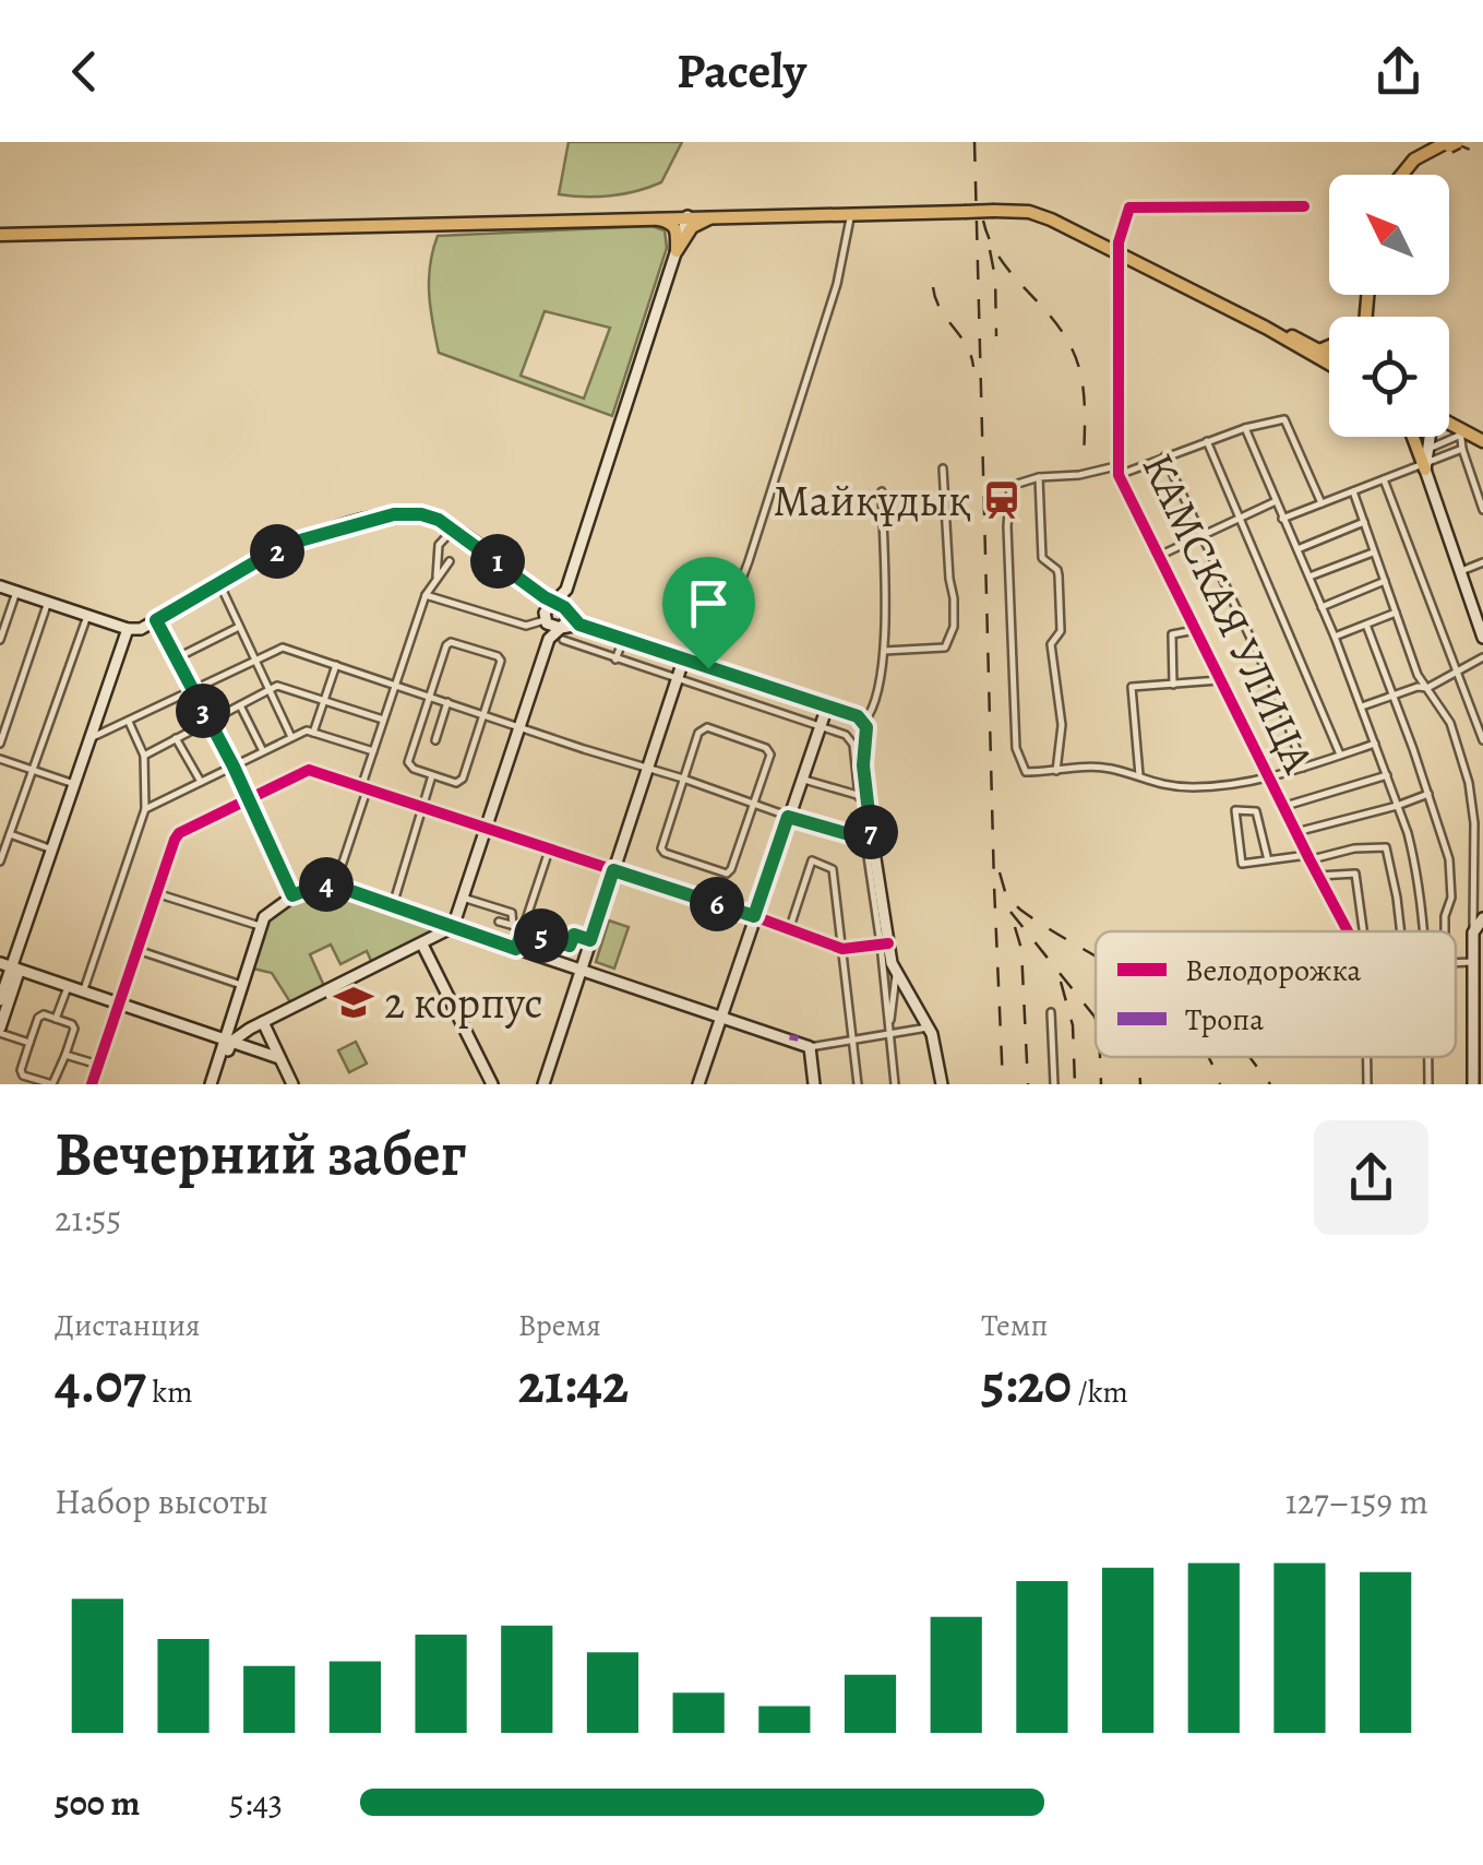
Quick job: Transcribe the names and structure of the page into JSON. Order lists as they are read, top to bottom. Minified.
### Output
{"streets":{"street":["КАМСКАЯ УЛИЦА"]},"places":{"station":["Майқұдық"],"school or university":["2 корпус"]},"legend":["Велодорожка","Тропа"],"north":"top left","page":{"header":"Pacely","pins":["2","1","3","7","4","6","5"],"heading":["Вечерний забег","21:55"],"stats":[["Дистанция","4.07 km"],["Время","21:42"],["Темп","5:20 /km"]],"chart":["Набор высоты","127–159 m"],"list":[{"name":"500 m","note":"5:43"}]}}
